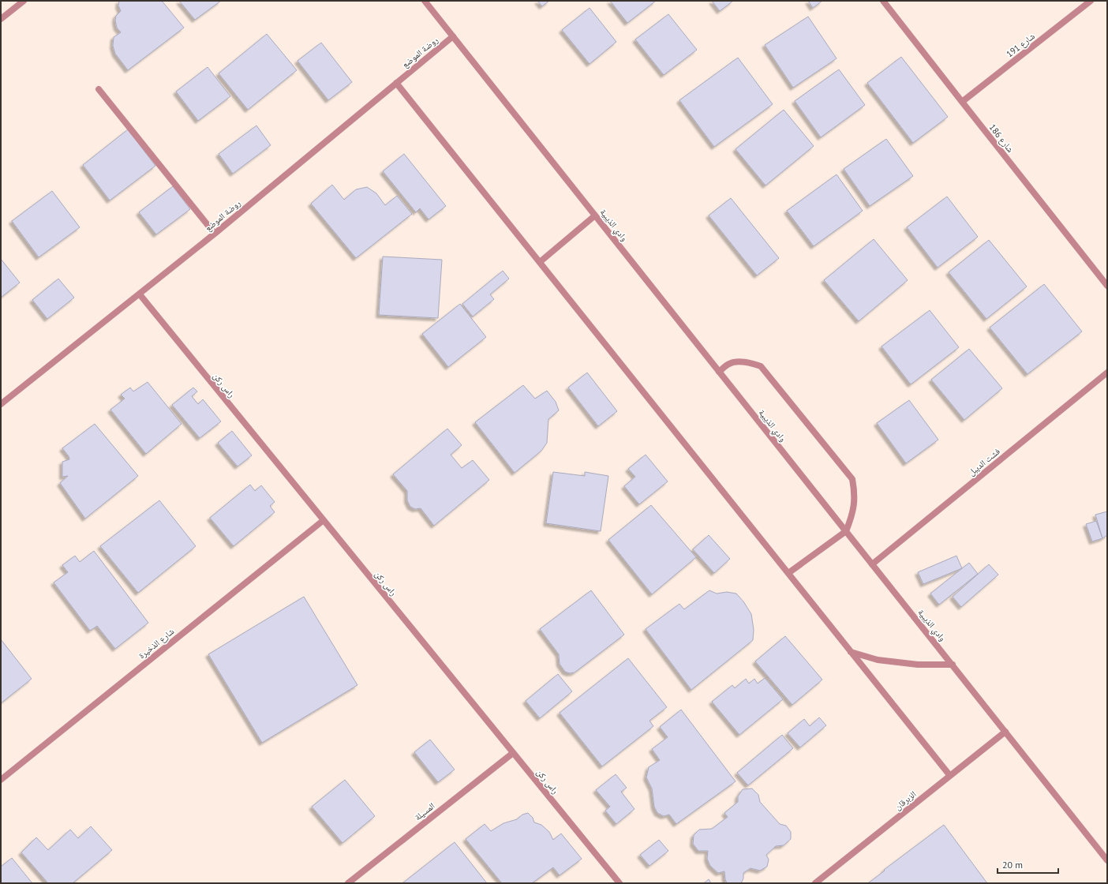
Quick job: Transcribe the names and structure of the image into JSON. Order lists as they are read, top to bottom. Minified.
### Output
{"streets":{"street":["شارع 191","روضة الموضع","شارع 186","وادي الذيبية","راس ركن","فشت الديبل","شارع الذخيرة","الزبرقان","المسيلة"]},"crossings":[["شارع 191","شارع 186"],["روضة الموضع","وادي الذيبية"],["روضة الموضع","راس ركن"],["وادي الذيبية","فشت الديبل"],["وادي الذيبية","الزبرقان"],["راس ركن","شارع الذخيرة"],["راس ركن","المسيلة"]],"scale_bar":"20 m"}
